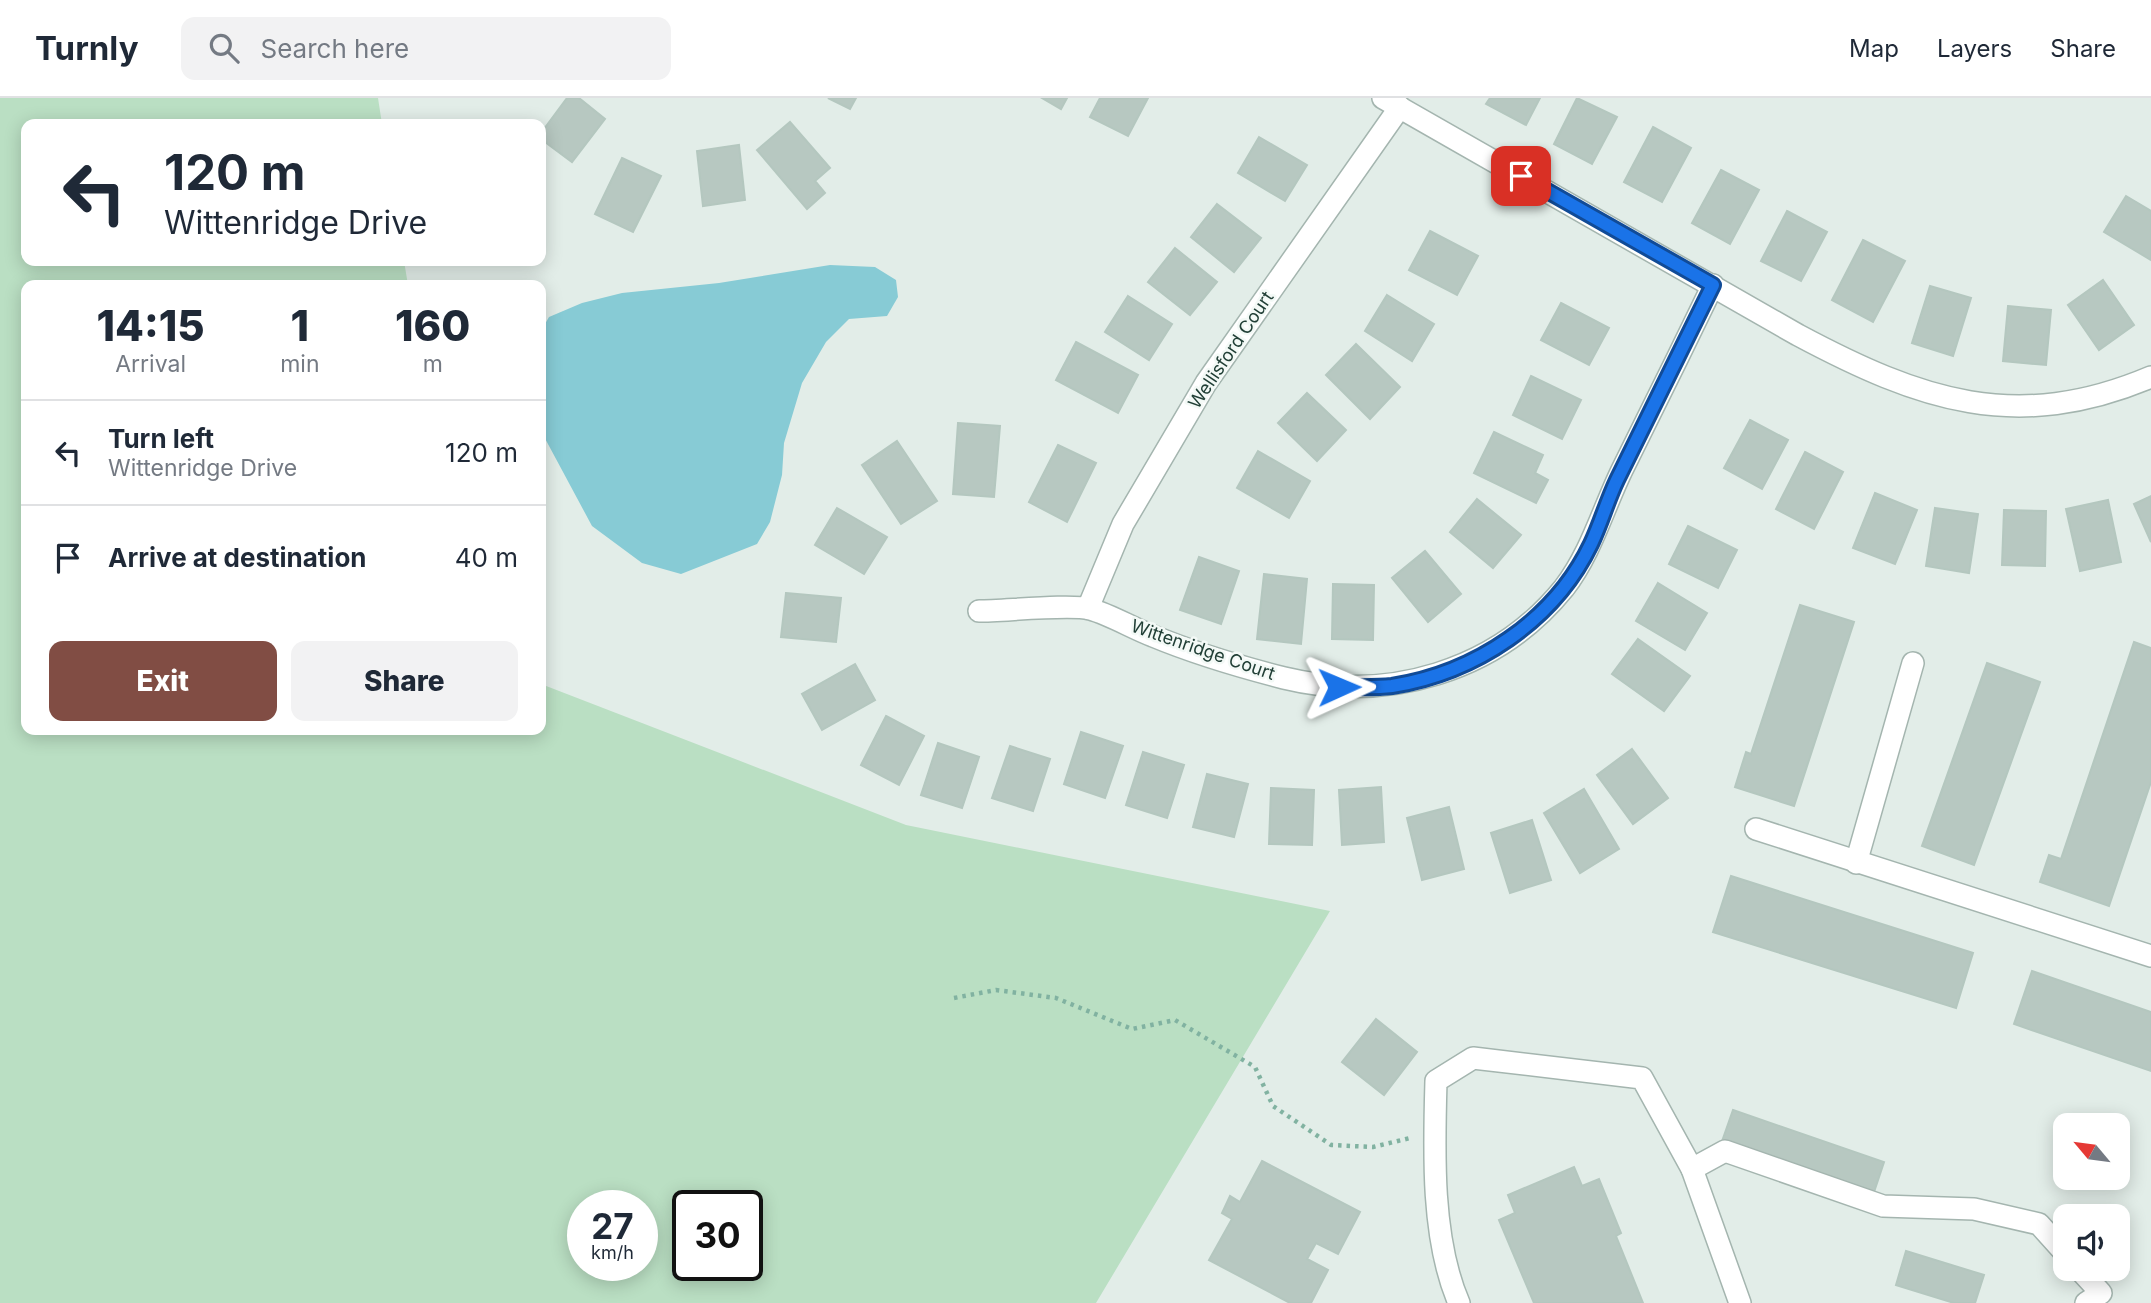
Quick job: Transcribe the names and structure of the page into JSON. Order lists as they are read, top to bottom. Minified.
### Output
{"streets":{"street":["Wellisford Court","Wittenridge Court"]},"crossings":[["Wellisford Court","Wittenridge Court"]],"north":"top left","page":{"header":"Turnly","search":"Search here","nav":["Map","Layers","Share"],"turn":["120 m","Wittenridge Drive"],"eta":["14:15","Arrival","1","min","160","m"],"list":[{"name":"Turn left","note":"Wittenridge Drive","value":"120 m"},{"name":"Arrive at destination","value":"40 m"}],"buttons":["Exit","Share"],"speed":"27 km/h","limit":"30"}}
